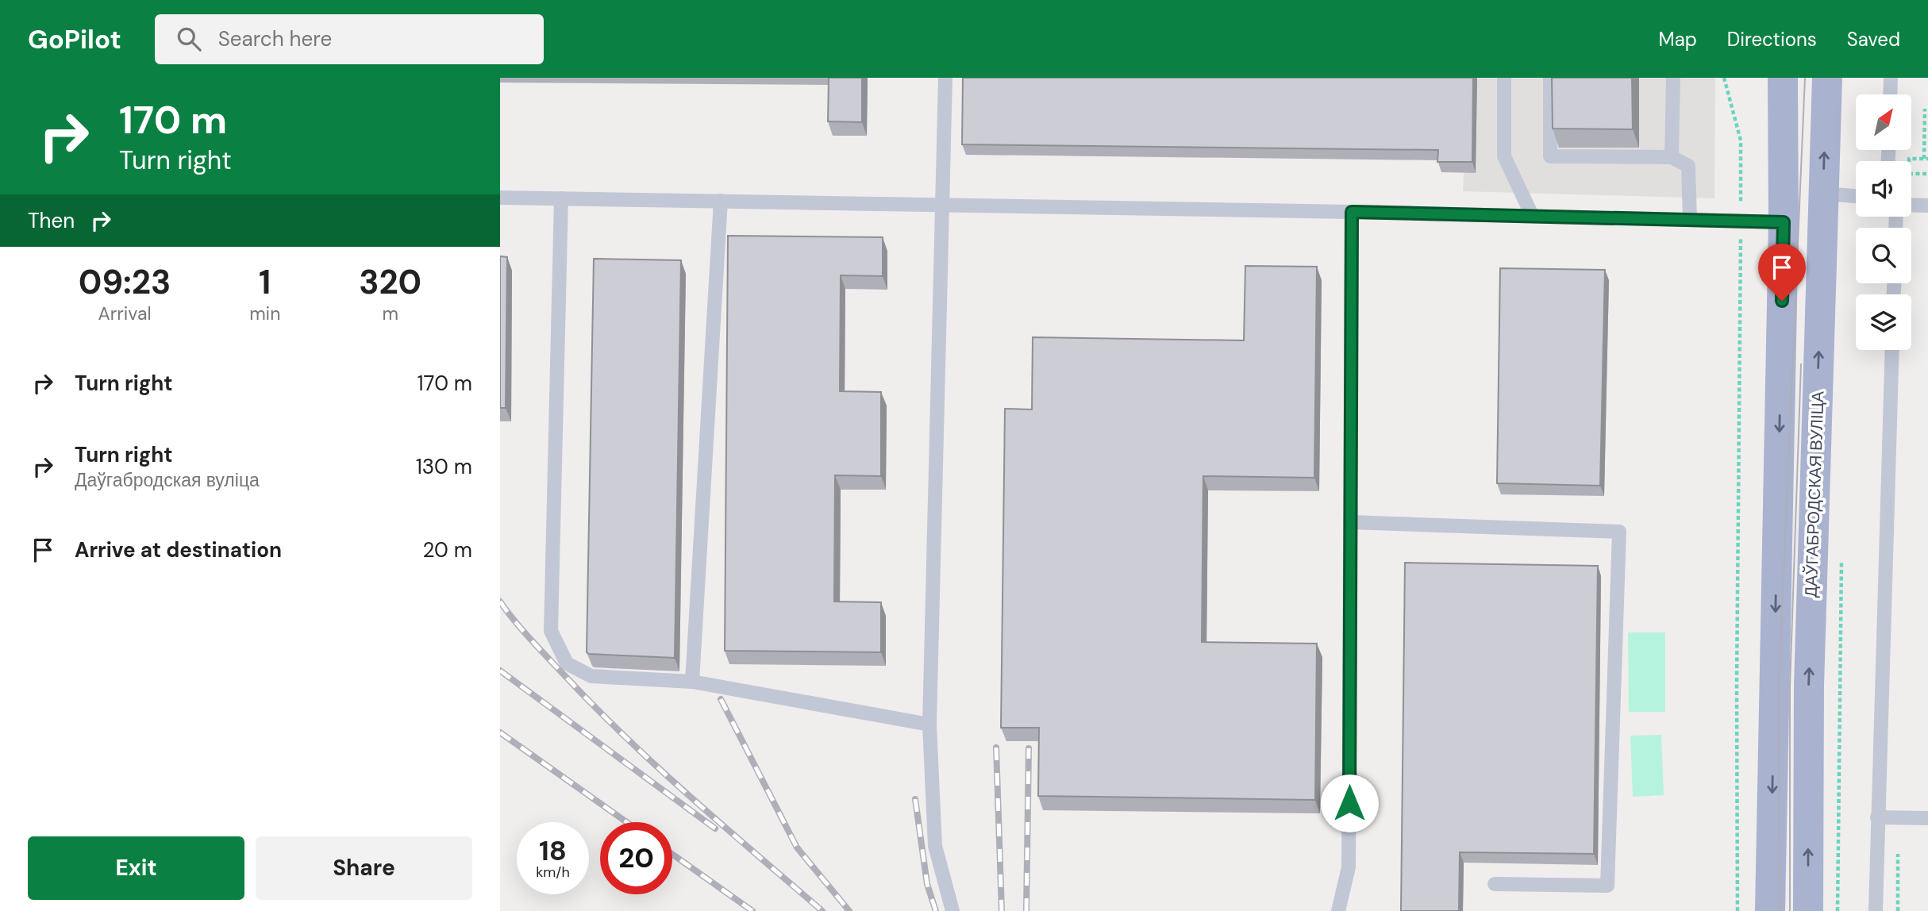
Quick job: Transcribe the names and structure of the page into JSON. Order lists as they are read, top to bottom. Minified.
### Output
{"streets":{"main road":["ДАЎГАБРОДСКАЯ ВУЛІЦА"]},"north":"top right","page":{"header":"GoPilot","search":"Search here","nav":["Map","Directions","Saved"],"turn":["170 m","Turn right"],"then":"Then","eta":["09:23","Arrival","1","min","320","m"],"list":[{"name":"Turn right","value":"170 m"},{"name":"Turn right","note":"Даўгабродская вуліца","value":"130 m"},{"name":"Arrive at destination","value":"20 m"}],"speed":"18 km/h","limit":"20","buttons":["Exit","Share"]}}
